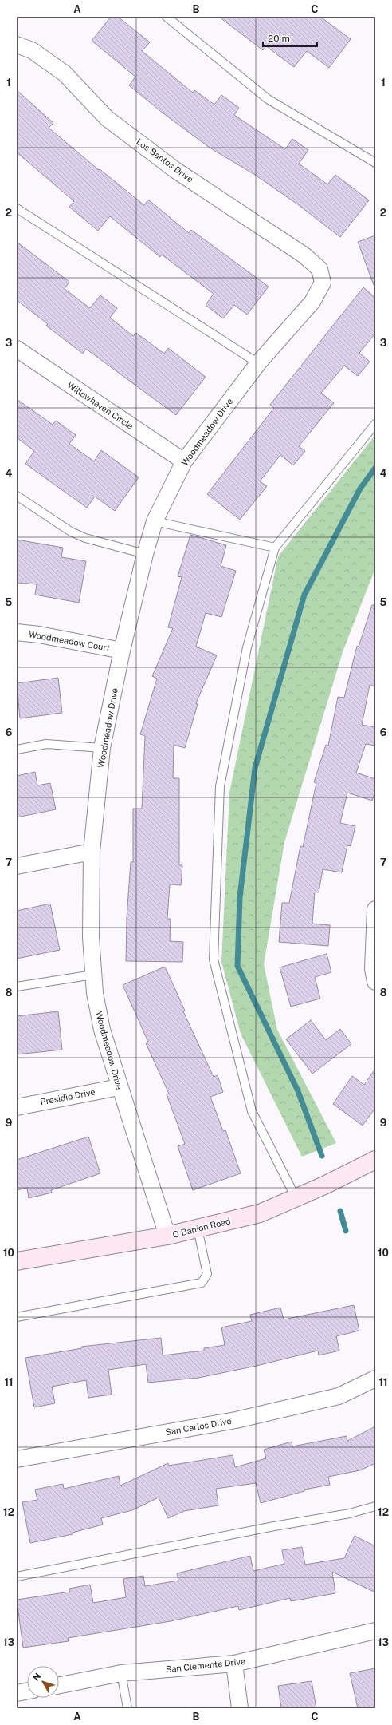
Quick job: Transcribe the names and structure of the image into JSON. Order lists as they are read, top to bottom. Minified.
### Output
{"streets":{"street":["Los Santos Drive","Willowhaven Circle","Woodmeadow Drive","Woodmeadow Court","Presidio Drive","O Banion Road","San Carlos Drive","San Clemente Drive"]},"crossings":[["Los Santos Drive","Woodmeadow Drive"],["Willowhaven Circle","Woodmeadow Drive"],["Woodmeadow Drive","Woodmeadow Court"],["Woodmeadow Drive","Presidio Drive"],["Woodmeadow Drive","O Banion Road"]],"scale_bar":"20 m","north":"top left","grid":{"columns":["A","B","C"],"rows":["1","2","3","4","5","6","7","8","9","10","11","12","13"]}}
